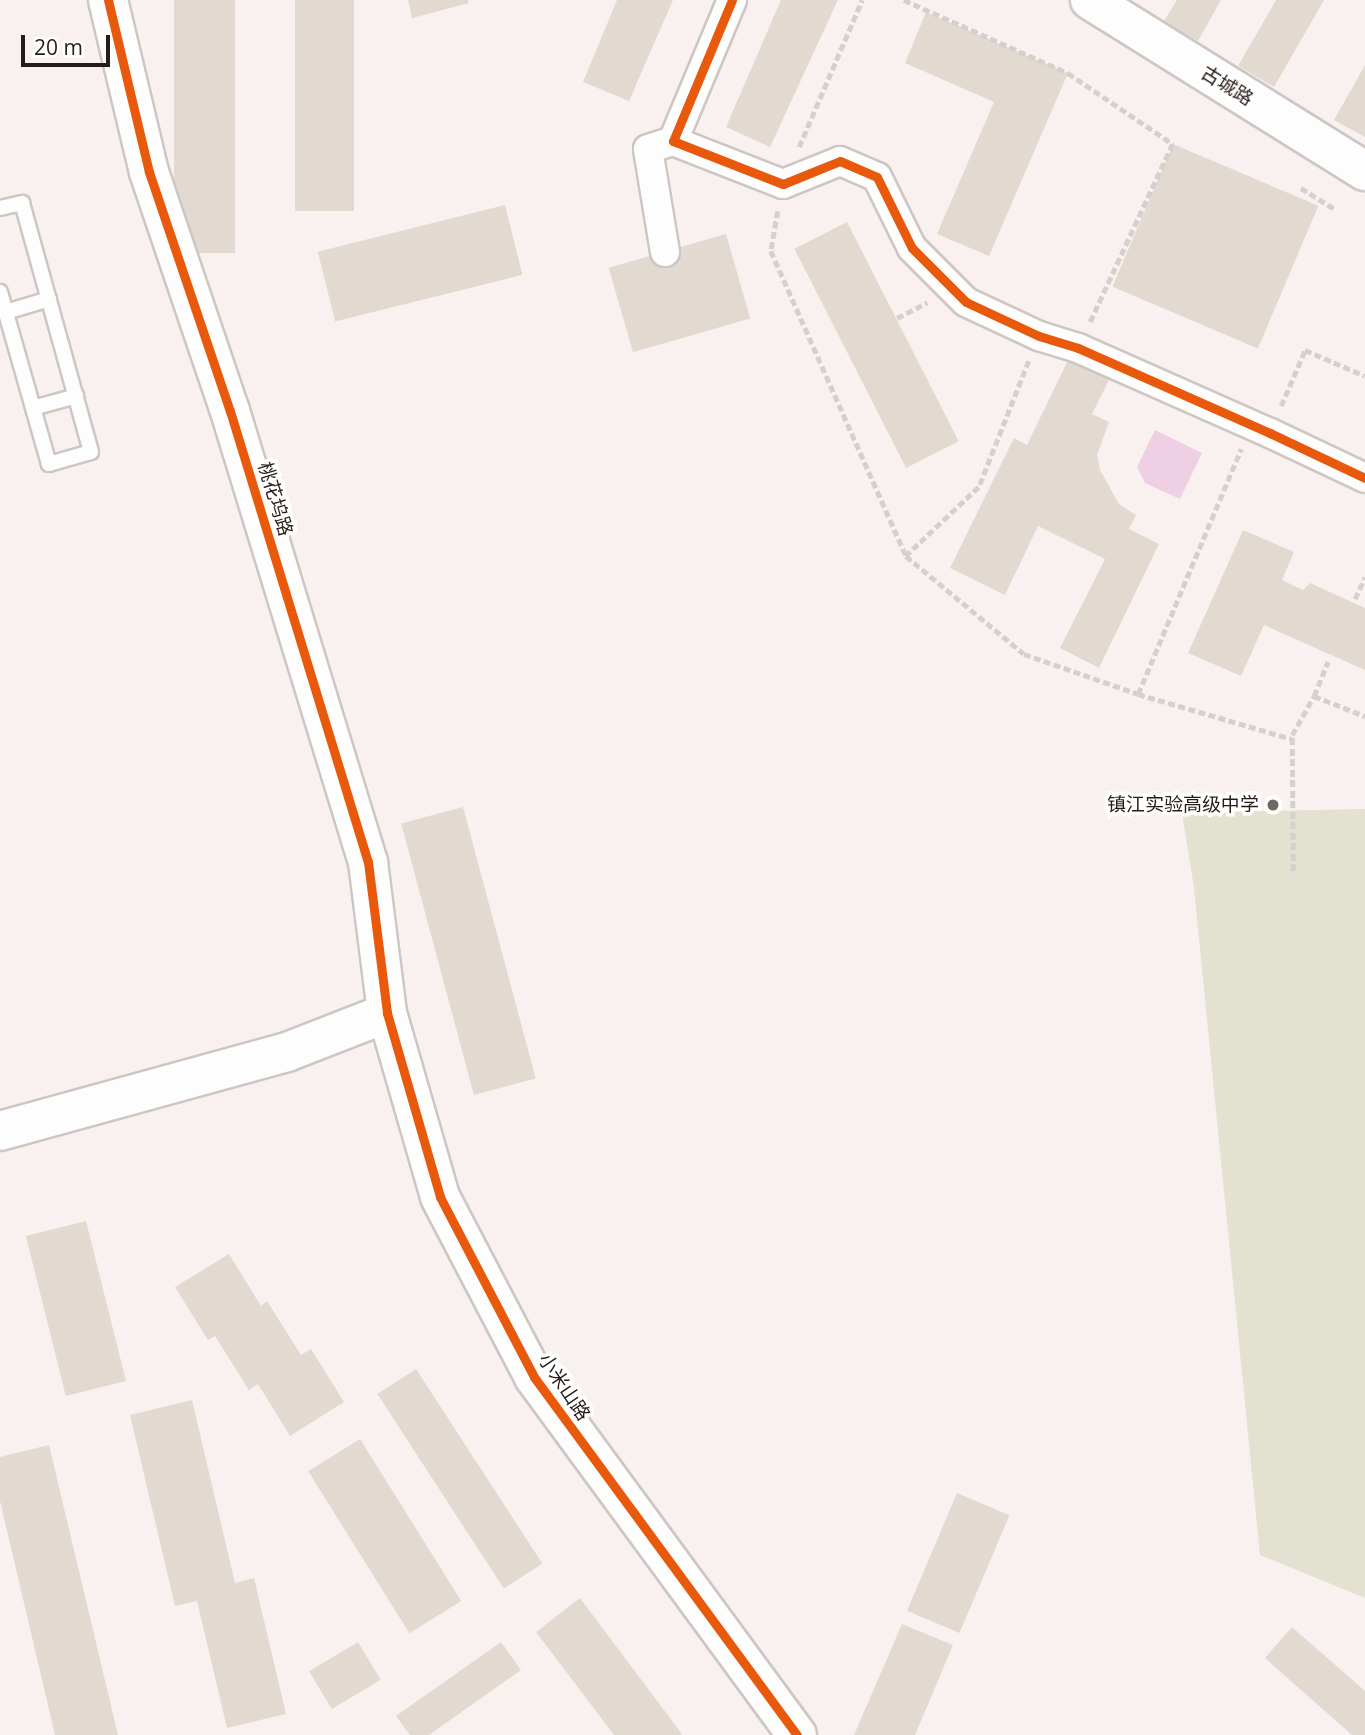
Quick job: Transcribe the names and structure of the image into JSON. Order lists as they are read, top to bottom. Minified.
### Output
{"streets":{"street":["古城路","桃花坞路","小米山路"]},"crossings":[["桃花坞路","小米山路"]],"places":["镇江实验高级中学"],"scale_bar":"20 m"}
